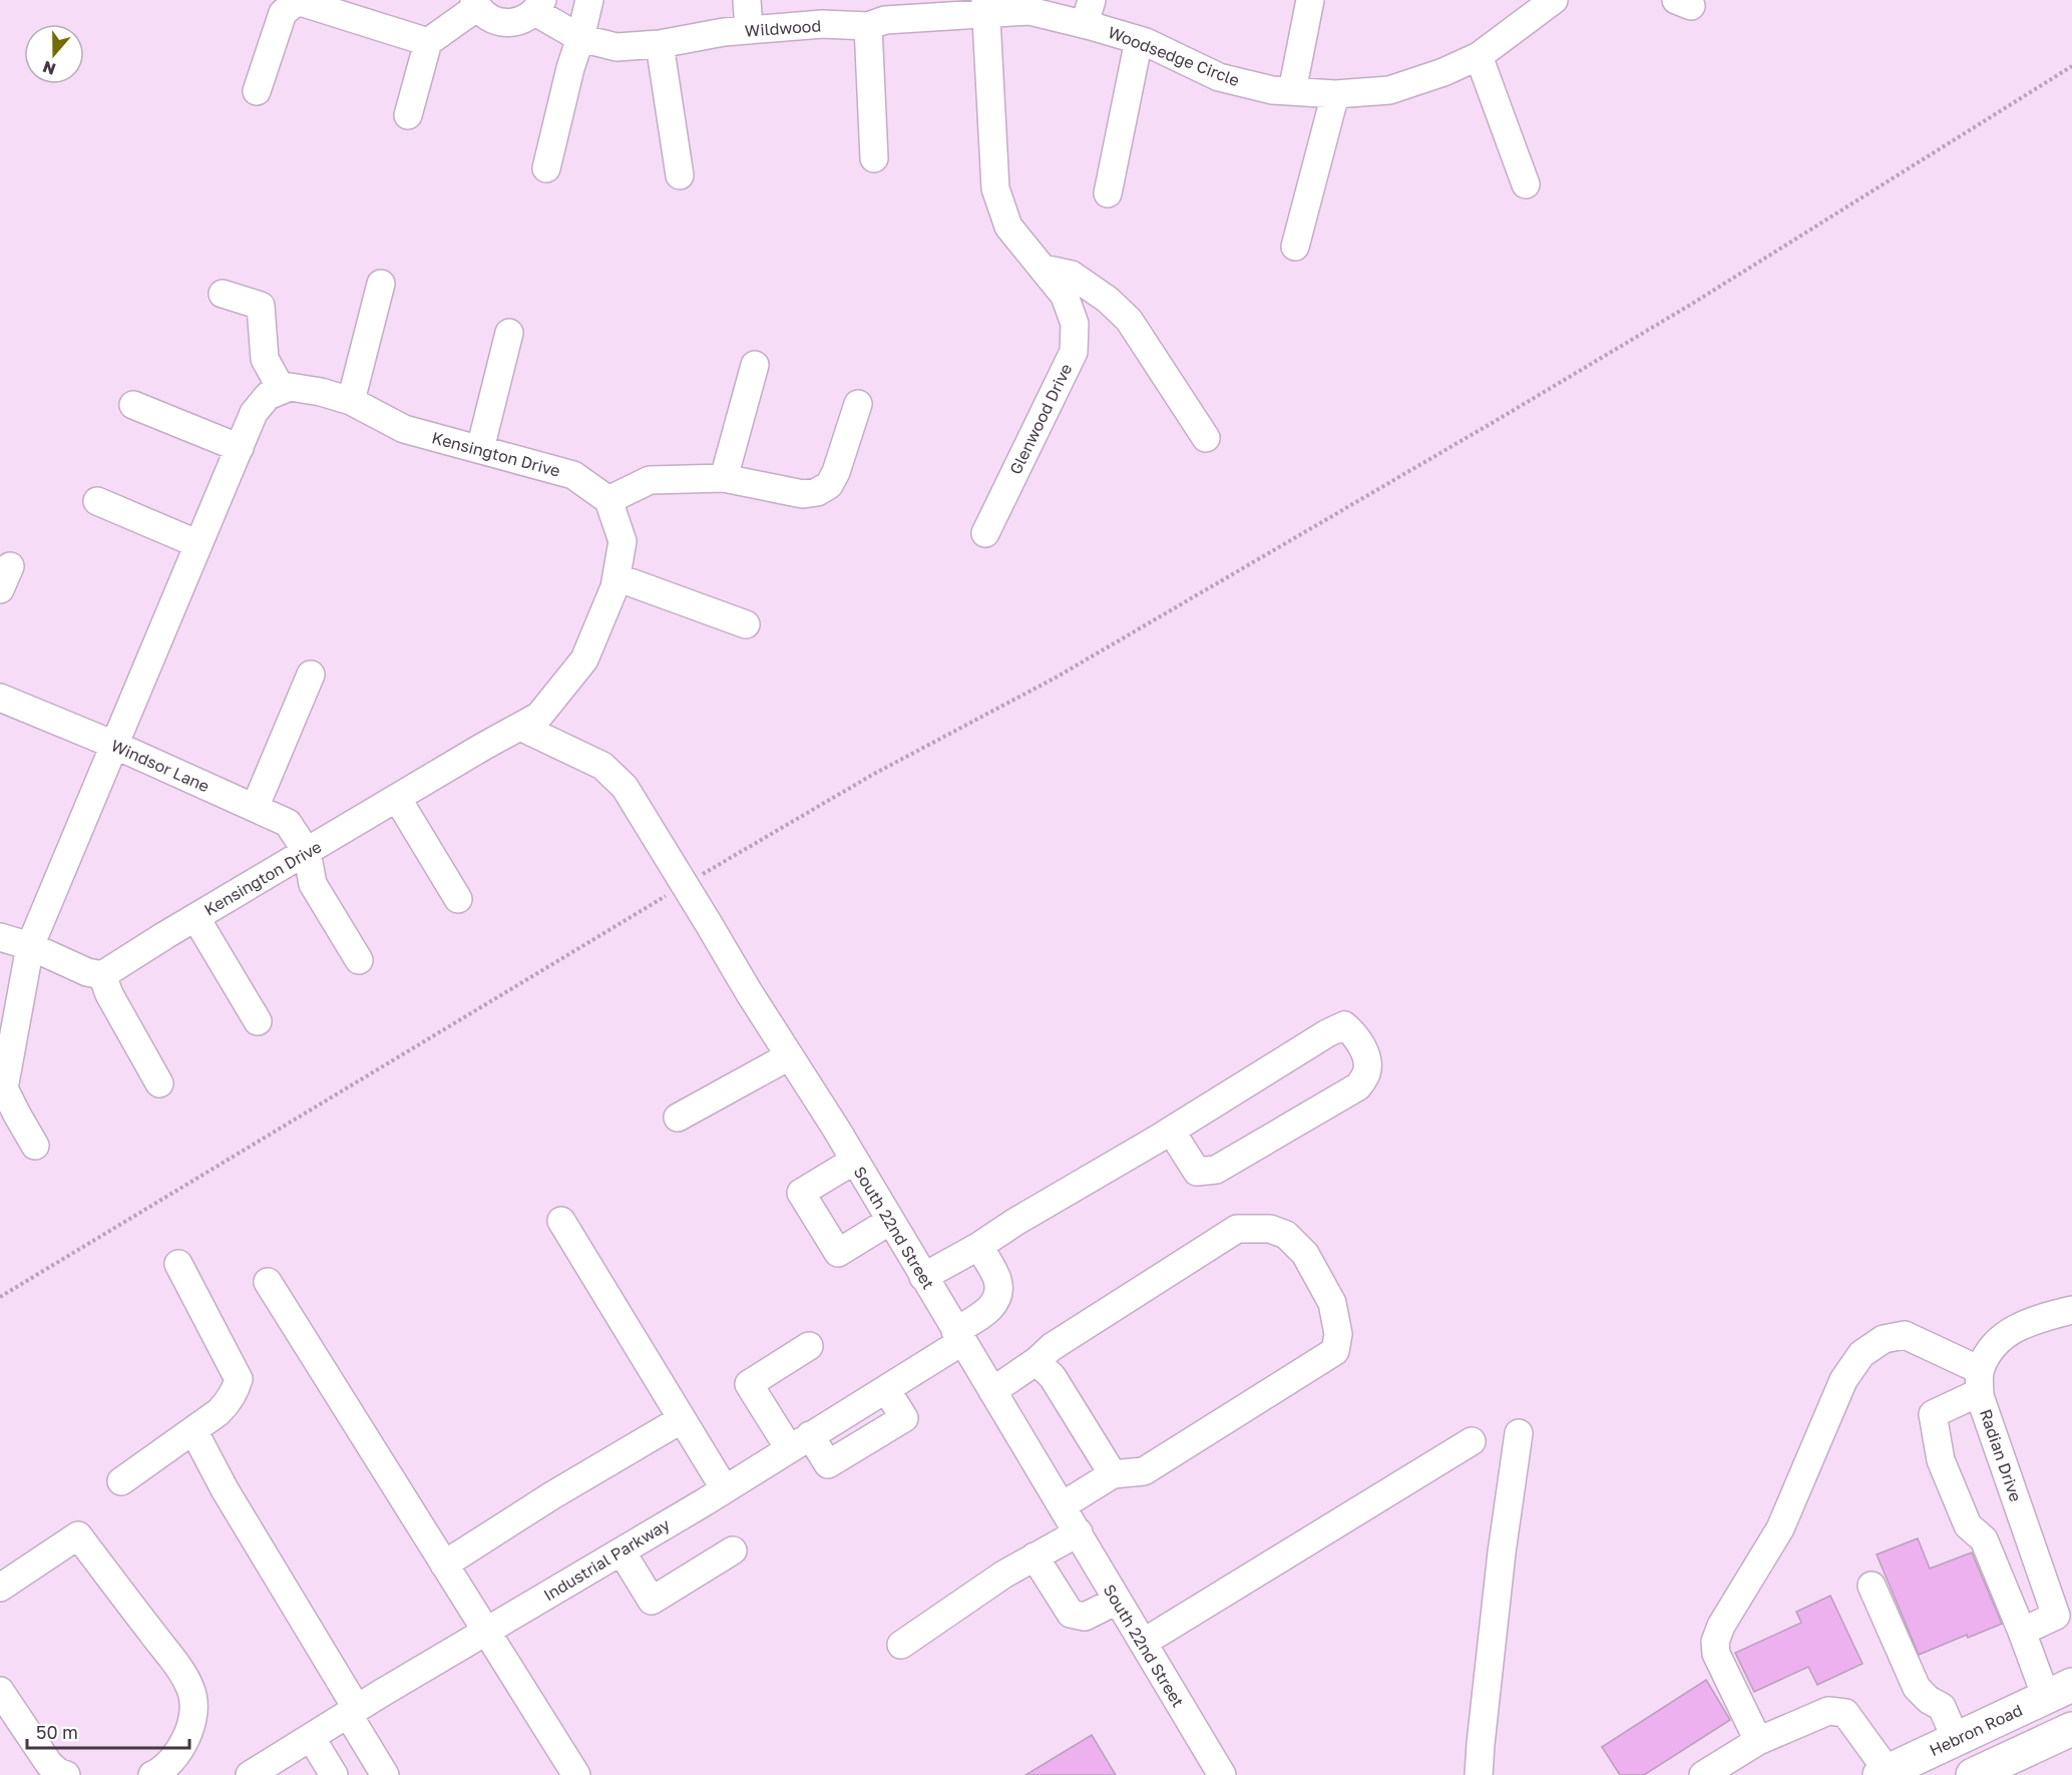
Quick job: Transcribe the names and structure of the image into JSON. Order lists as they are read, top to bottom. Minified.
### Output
{"streets":{"highway":["Hebron Road"],"street":["Wildwood","Woodsedge Circle","Glenwood Drive","Kensington Drive","Windsor Lane","South 22nd Street","Radian Drive","Industrial Parkway"]},"crossings":[["Wildwood","Woodsedge Circle"],["Wildwood","Glenwood Drive"],["Woodsedge Circle","Glenwood Drive"],["Kensington Drive","Windsor Lane"],["Kensington Drive","South 22nd Street"],["South 22nd Street","Industrial Parkway"]],"scale_bar":"50 m","north":"bottom"}
